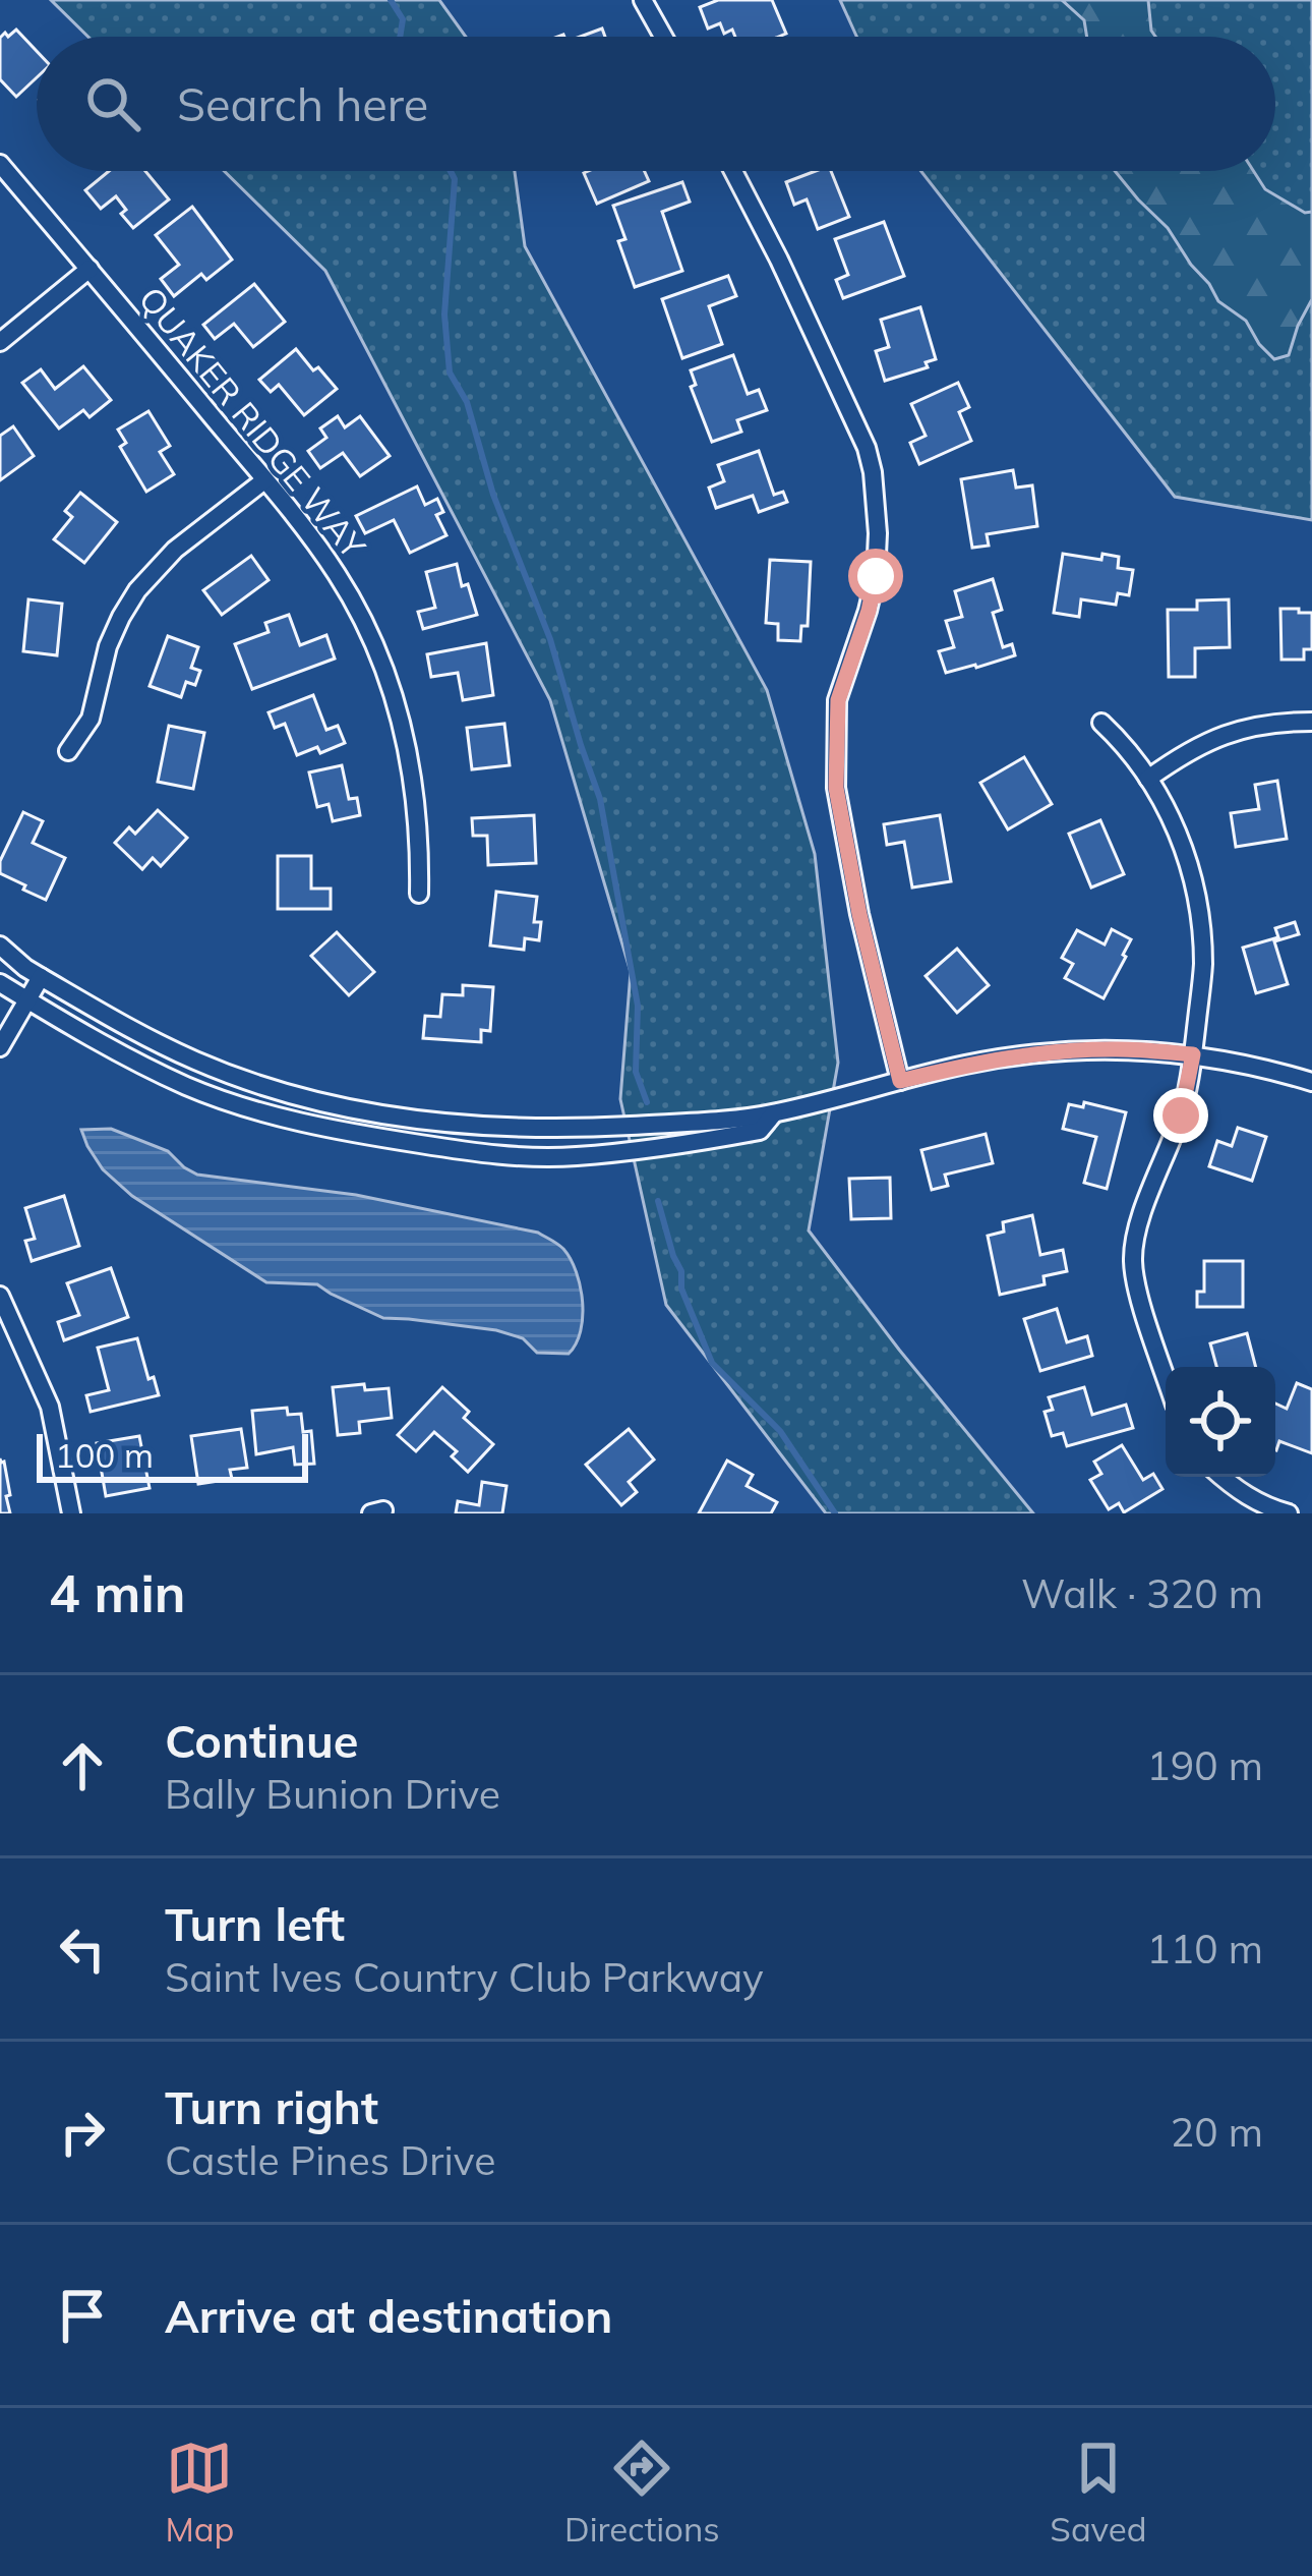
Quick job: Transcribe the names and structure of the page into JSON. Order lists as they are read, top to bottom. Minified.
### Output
{"streets":{"street":["QUAKER RIDGE WAY"]},"scale_bar":"100 m","page":{"search":"Search here","scale":"100 m","heading":["4 min","Walk · 320 m"],"list":[["Continue","Bally Bunion Drive","190 m"],["Turn left","Saint Ives Country Club Parkway","110 m"],["Turn right","Castle Pines Drive","20 m"],"Arrive at destination"],"nav":["Map","Directions","Saved"]}}
